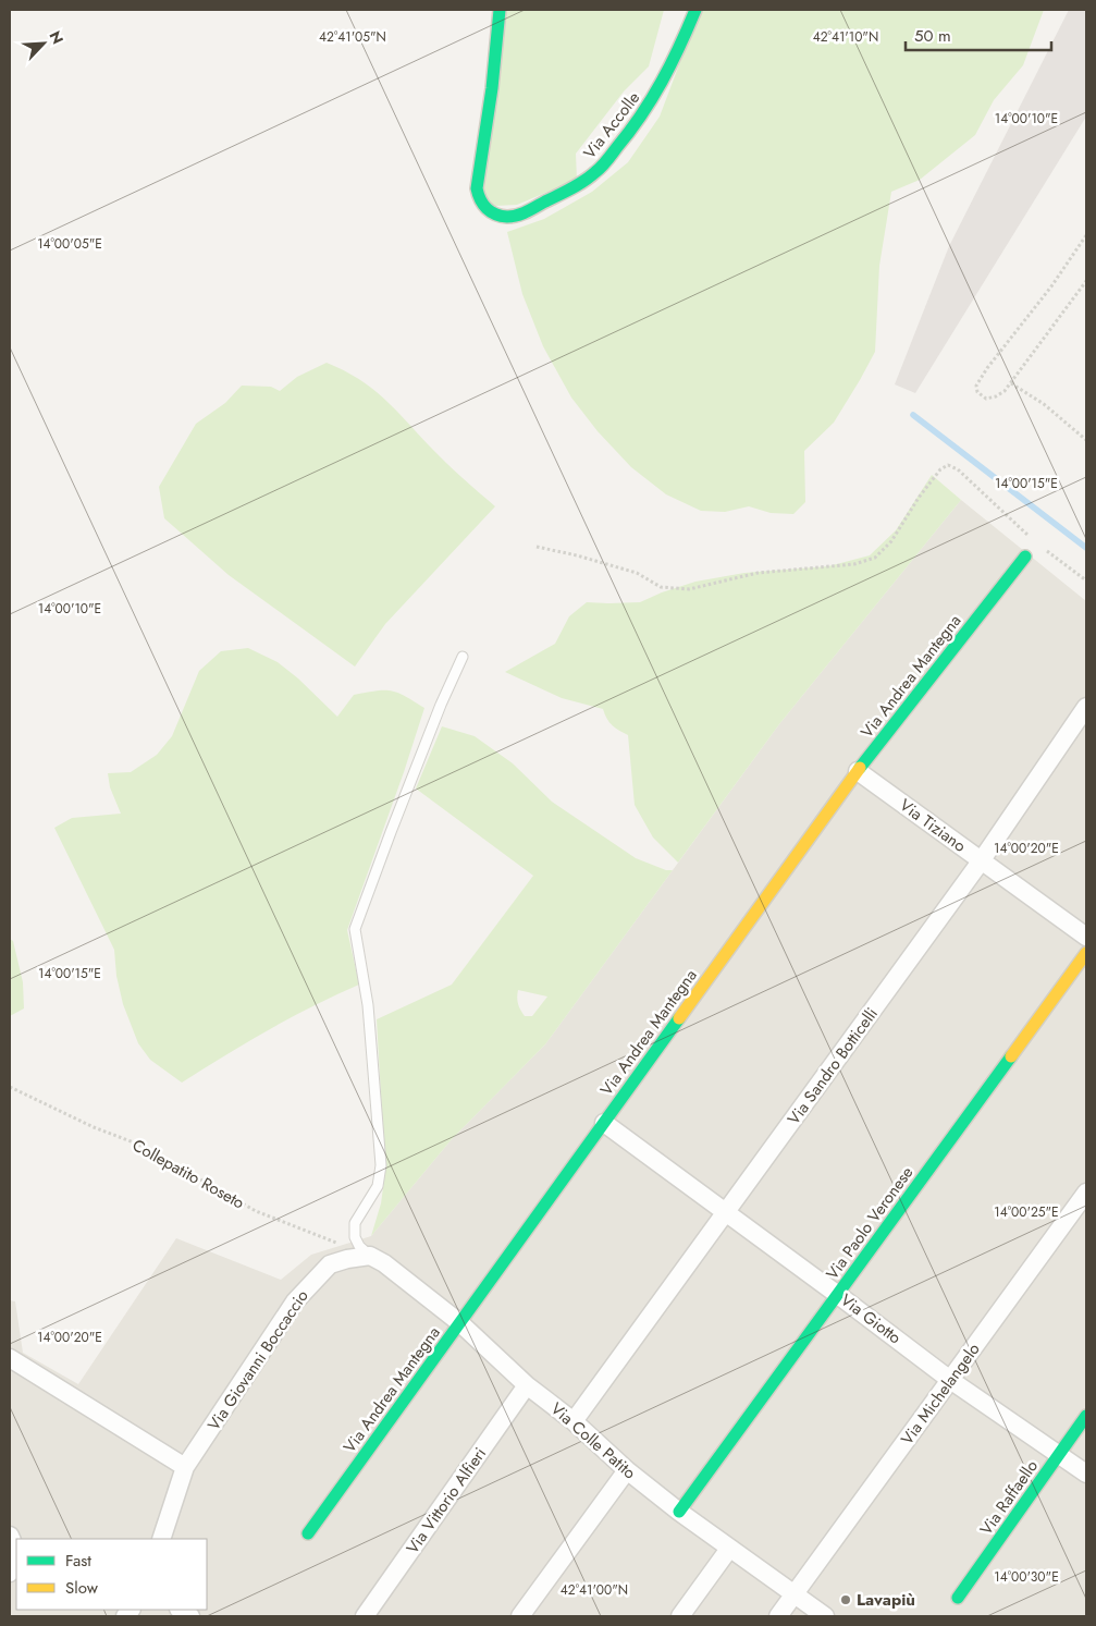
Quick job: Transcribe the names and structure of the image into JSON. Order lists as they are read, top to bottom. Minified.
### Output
{"streets":{"street":["Via Accolle","Via Andrea Mantegna","Via Tiziano","Via Sandro Botticelli","Via Paolo Veronese","Via Giotto","Via Giovanni Boccaccio","Via Michelangelo","Via Colle Patito","Via Raffaello","Via Vittorio Alfieri"],"path":["Collepatito Roseto"]},"crossings":[["Via Andrea Mantegna","Via Tiziano"],["Via Andrea Mantegna","Via Giotto"],["Via Andrea Mantegna","Via Colle Patito"],["Via Tiziano","Via Sandro Botticelli"],["Via Sandro Botticelli","Via Giotto"],["Via Sandro Botticelli","Via Colle Patito"],["Via Paolo Veronese","Via Giotto"],["Via Paolo Veronese","Via Colle Patito"],["Via Giotto","Via Michelangelo"],["Via Giotto","Via Raffaello"],["Via Giovanni Boccaccio","Via Colle Patito"],["Via Michelangelo","Via Colle Patito"],["Via Colle Patito","Via Vittorio Alfieri"]],"places":["Lavapiù"],"legend":["Fast","Slow"],"scale_bar":"50 m","north":"top right","coordinates":["42°41'05\"N","42°41'10\"N","14°00'10\"E","14°00'05\"E","14°00'15\"E","14°00'20\"E","14°00'25\"E","14°00'30\"E","42°41'00\"N"]}
